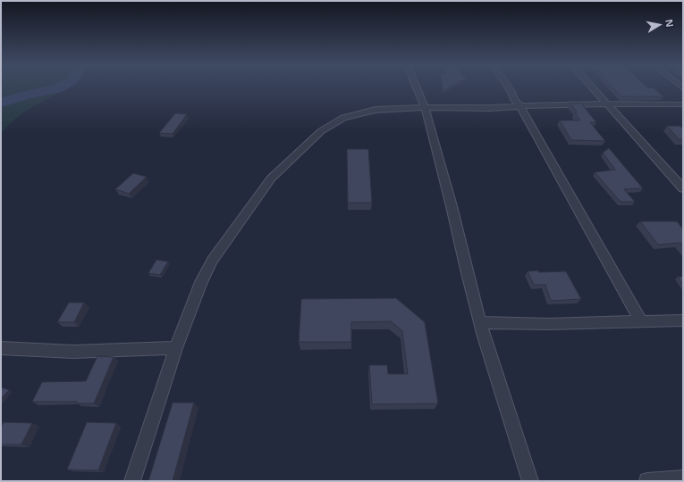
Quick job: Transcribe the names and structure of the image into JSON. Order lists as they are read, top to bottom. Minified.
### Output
{"north":"right"}
